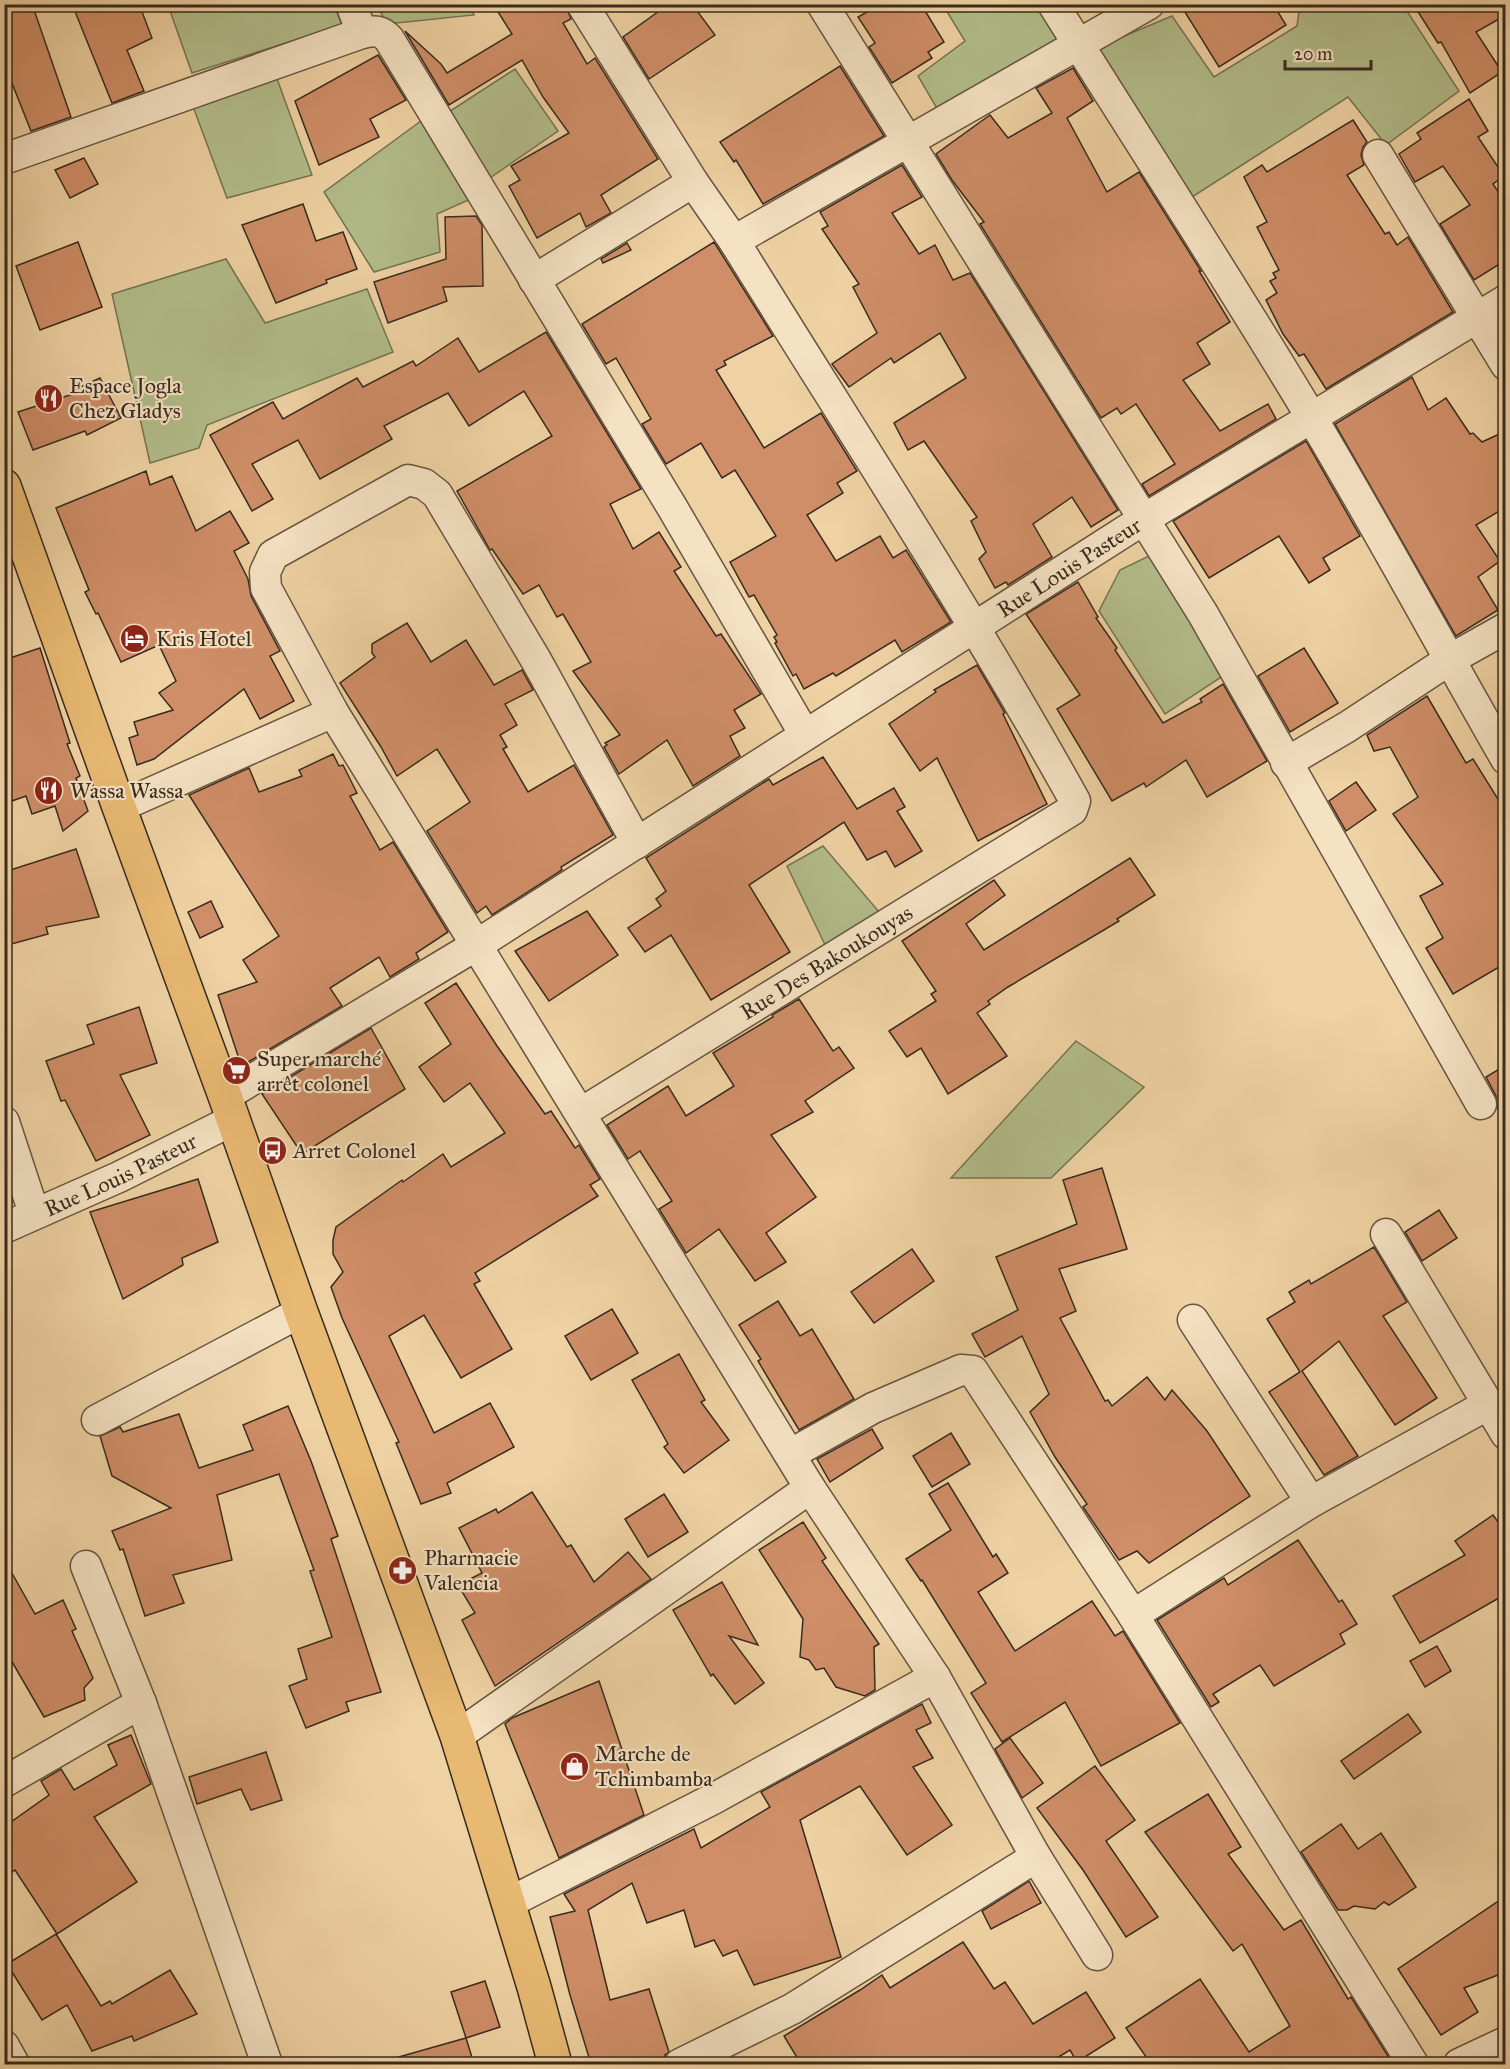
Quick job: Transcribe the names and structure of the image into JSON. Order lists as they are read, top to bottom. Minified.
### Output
{"streets":{"street":["Rue Louis Pasteur","Rue Des Bakoukouyas"]},"crossings":[["Rue Louis Pasteur","Rue Des Bakoukouyas"]],"places":{"restaurant":["Espace Jogla Chez Gladys","Wassa Wassa"],"hotel":["Kris Hotel"],"supermarket":["Super marché arrêt colonel"],"bus stop":["Arret Colonel"],"pharmacy":["Pharmacie Valencia"],"shop":["Marche de Tchimbamba"]},"scale_bar":"20 m"}
